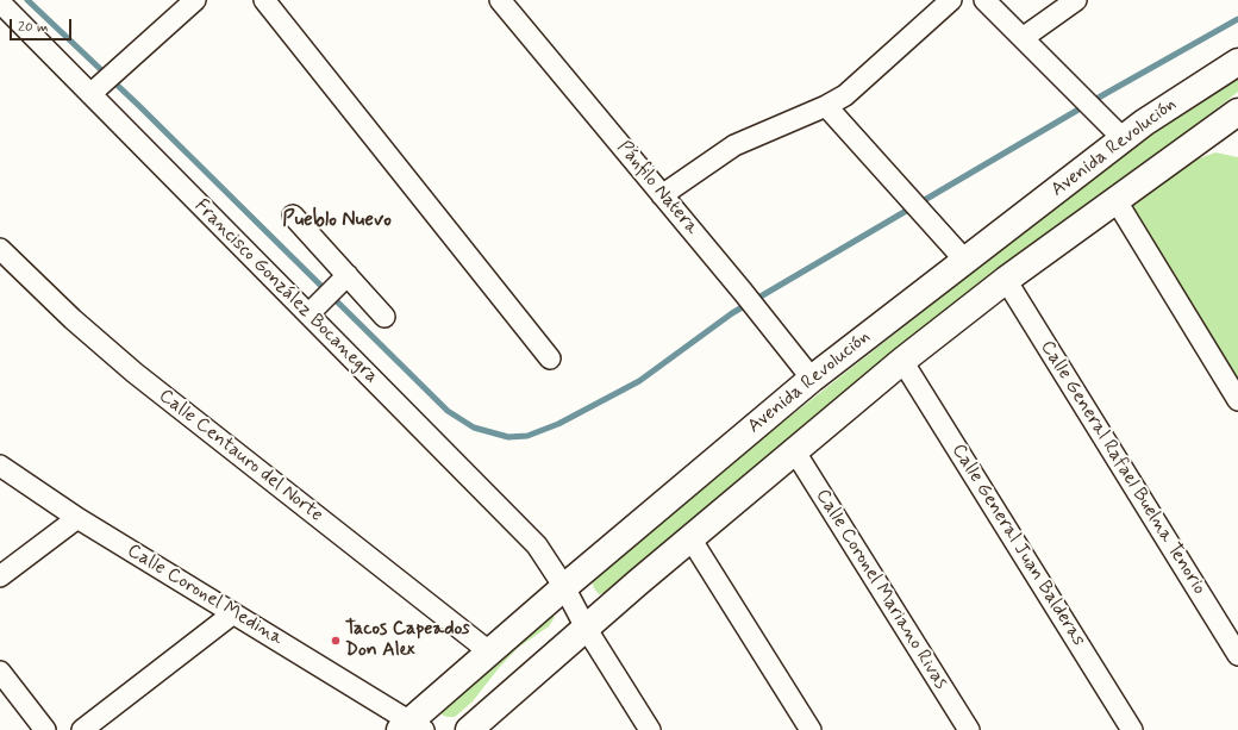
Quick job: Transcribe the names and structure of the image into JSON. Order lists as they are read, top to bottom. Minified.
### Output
{"streets":{"street":["Avenida Revolución","Pánfilo Natera","Francisco González Bocanegra","Calle Centauro del Norte","Calle General Rafael Buelna Tenorio","Calle General Juan Balderas","Calle Coronel Mariano Rivas","Calle Coronel Medina"]},"crossings":[["Avenida Revolución","Pánfilo Natera"],["Avenida Revolución","Francisco González Bocanegra"],["Avenida Revolución","Calle Centauro del Norte"],["Avenida Revolución","Calle Coronel Medina"]],"districts":["Pueblo Nuevo"],"places":["Tacos Capeados Don Alex"],"scale_bar":"20 m"}
